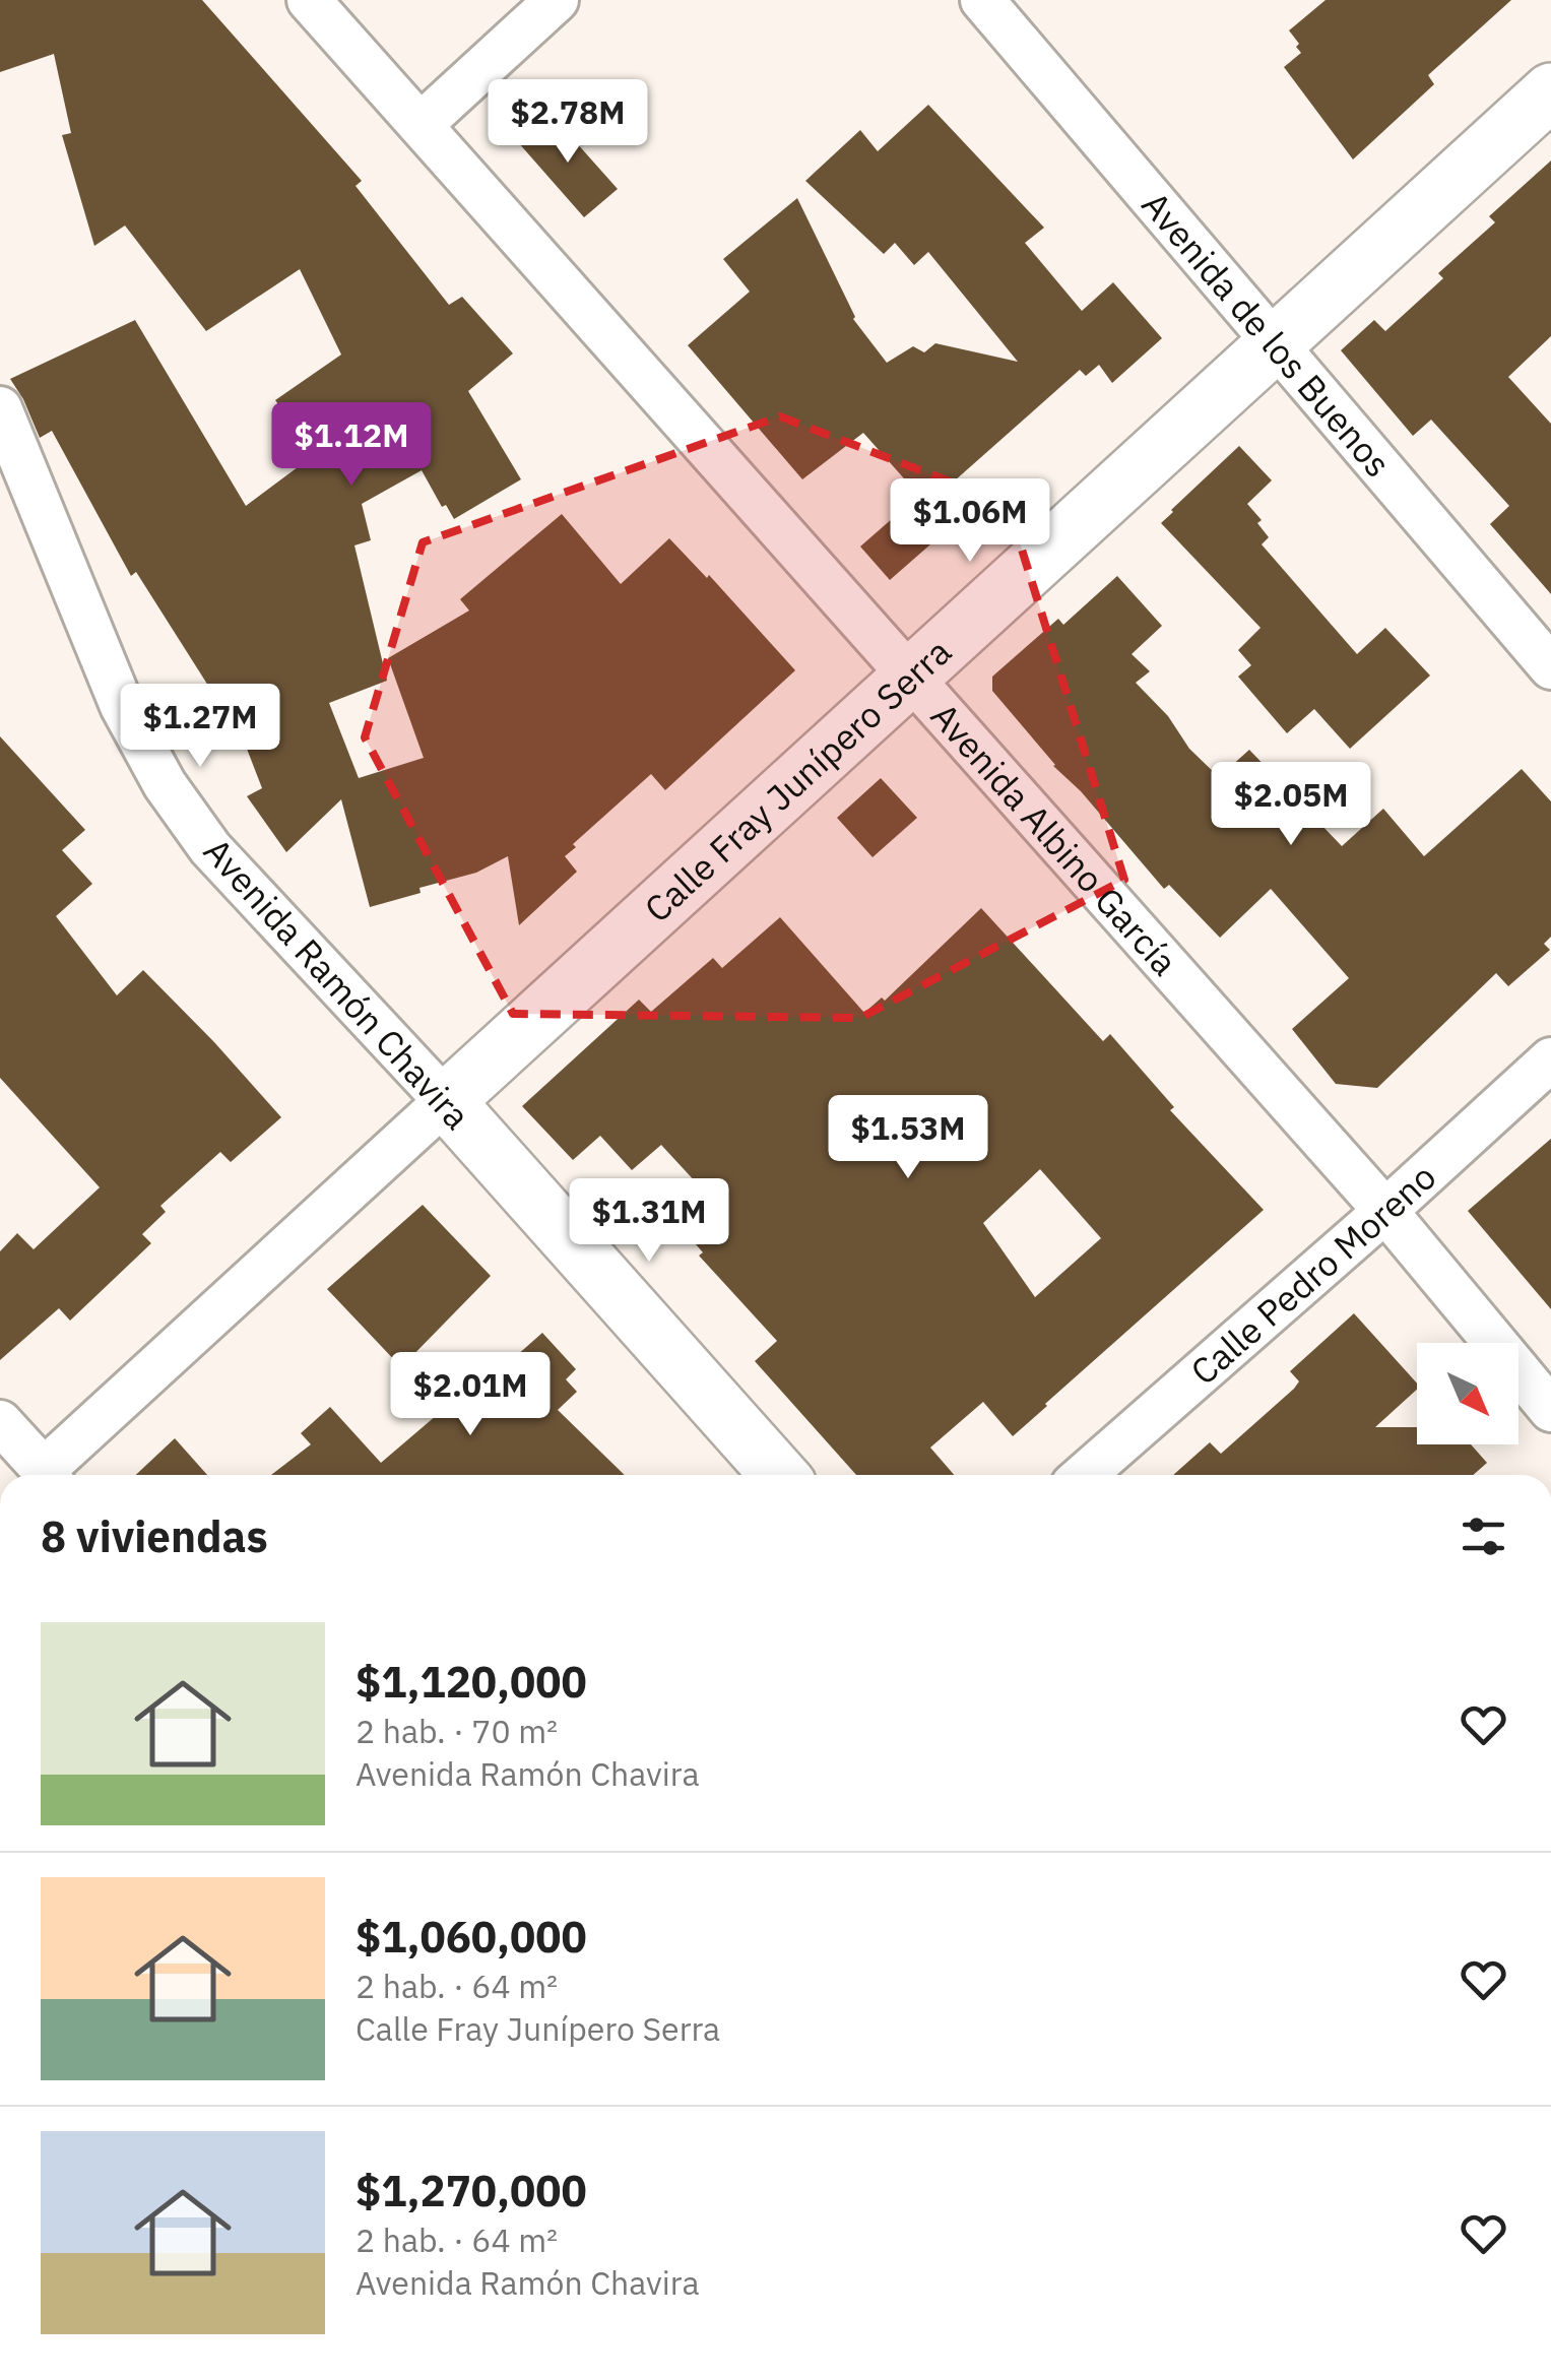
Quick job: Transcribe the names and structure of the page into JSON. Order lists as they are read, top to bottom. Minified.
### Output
{"streets":{"main road":["Calle Fray Junípero Serra","Avenida Ramón Chavira"],"street":["Avenida de los Buenos","Avenida Albino García","Calle Pedro Moreno"]},"crossings":[["Avenida de los Buenos","Calle Fray Junípero Serra"],["Calle Fray Junípero Serra","Avenida Albino García"],["Calle Fray Junípero Serra","Avenida Ramón Chavira"],["Avenida Albino García","Calle Pedro Moreno"]],"north":"bottom right","page":{"price":["$2.78M","$1.12M","$1.06M","$1.27M","$2.05M","$1.53M","$1.31M","$2.01M"],"heading":"8 viviendas","list":[{"name":"$1,120,000","note":"2 hab. · 70 m² · Avenida Ramón Chavira"},{"name":"$1,060,000","note":"2 hab. · 64 m² · Calle Fray Junípero Serra"},{"name":"$1,270,000","note":"2 hab. · 64 m² · Avenida Ramón Chavira"}]}}
